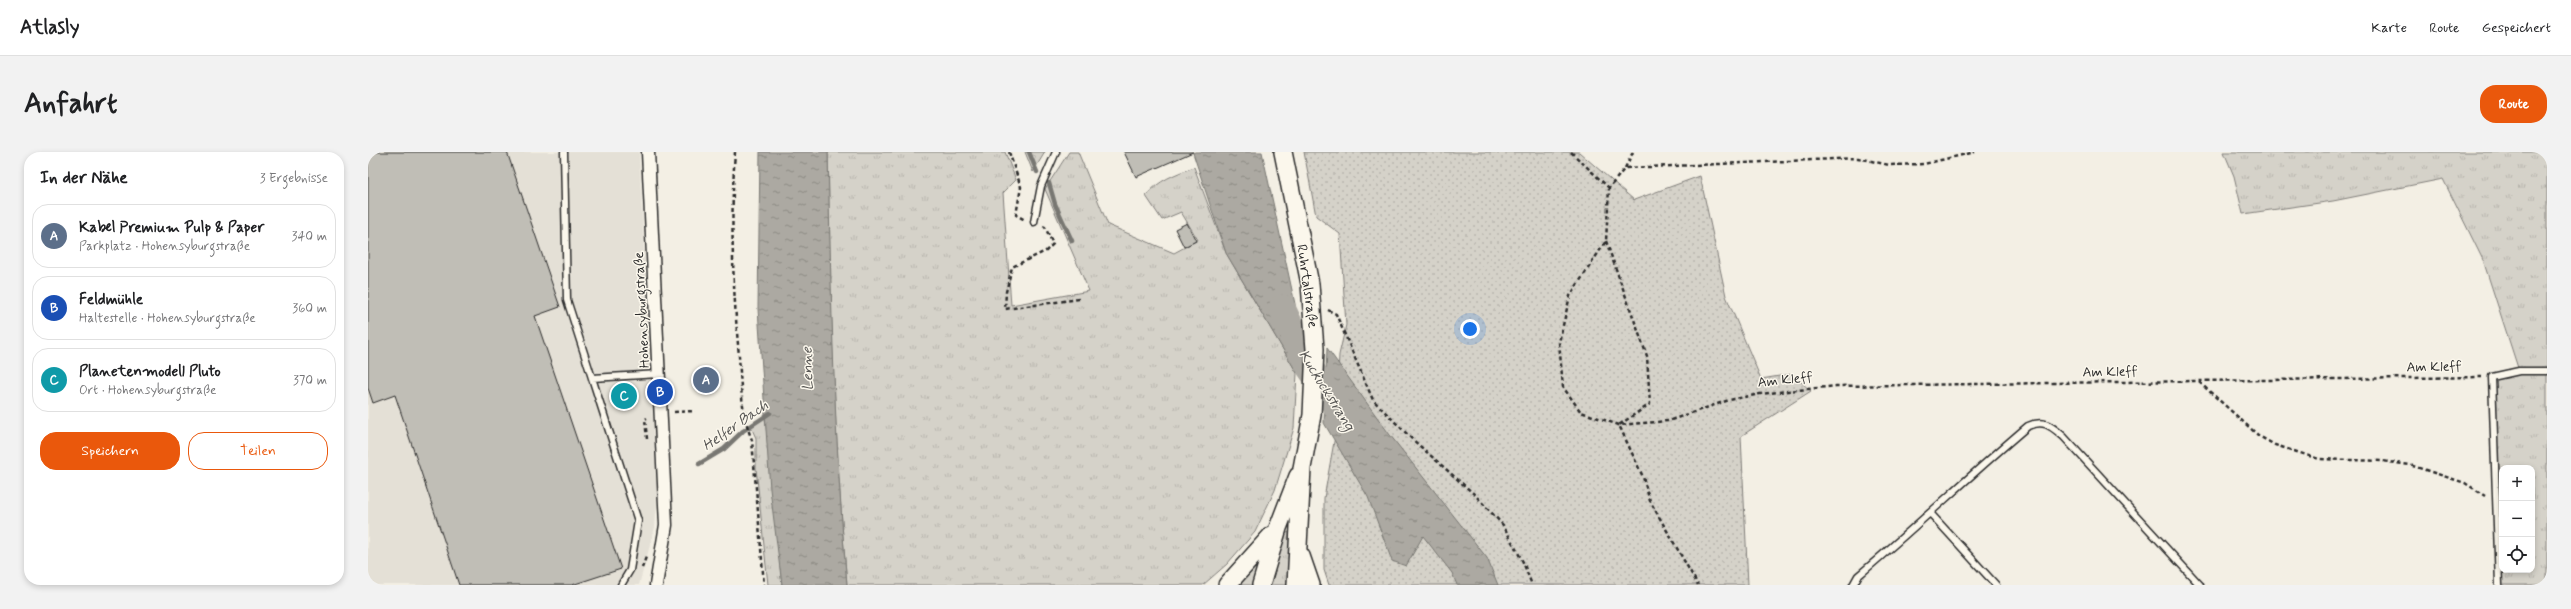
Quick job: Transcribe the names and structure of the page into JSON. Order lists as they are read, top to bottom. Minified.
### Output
{"streets":{"main road":["Ruhrtalstraße"],"street":["Hohensyburgstraße"],"path":["Am Kleff"]},"water":["Lenne","Kuckuckstrang","Helfer Bach"],"page":{"header":"Atlasly","nav":["Karte","Route","Gespeichert"],"buttons":["Route",["Speichern","Teilen"]],"title":"Anfahrt","heading":["In der Nähe","3 Ergebnisse"],"list":[{"mark":"A","name":"Kabel Premium Pulp & Paper","note":"Parkplatz · Hohensyburgstraße","value":"340 m"},{"mark":"B","name":"Feldmühle","note":"Haltestelle · Hohensyburgstraße","value":"360 m"},{"mark":"C","name":"Planetenmodell Pluto","note":"Ort · Hohensyburgstraße","value":"370 m"}],"pins":["A","B","C"],"map_buttons":["+","−"]}}
